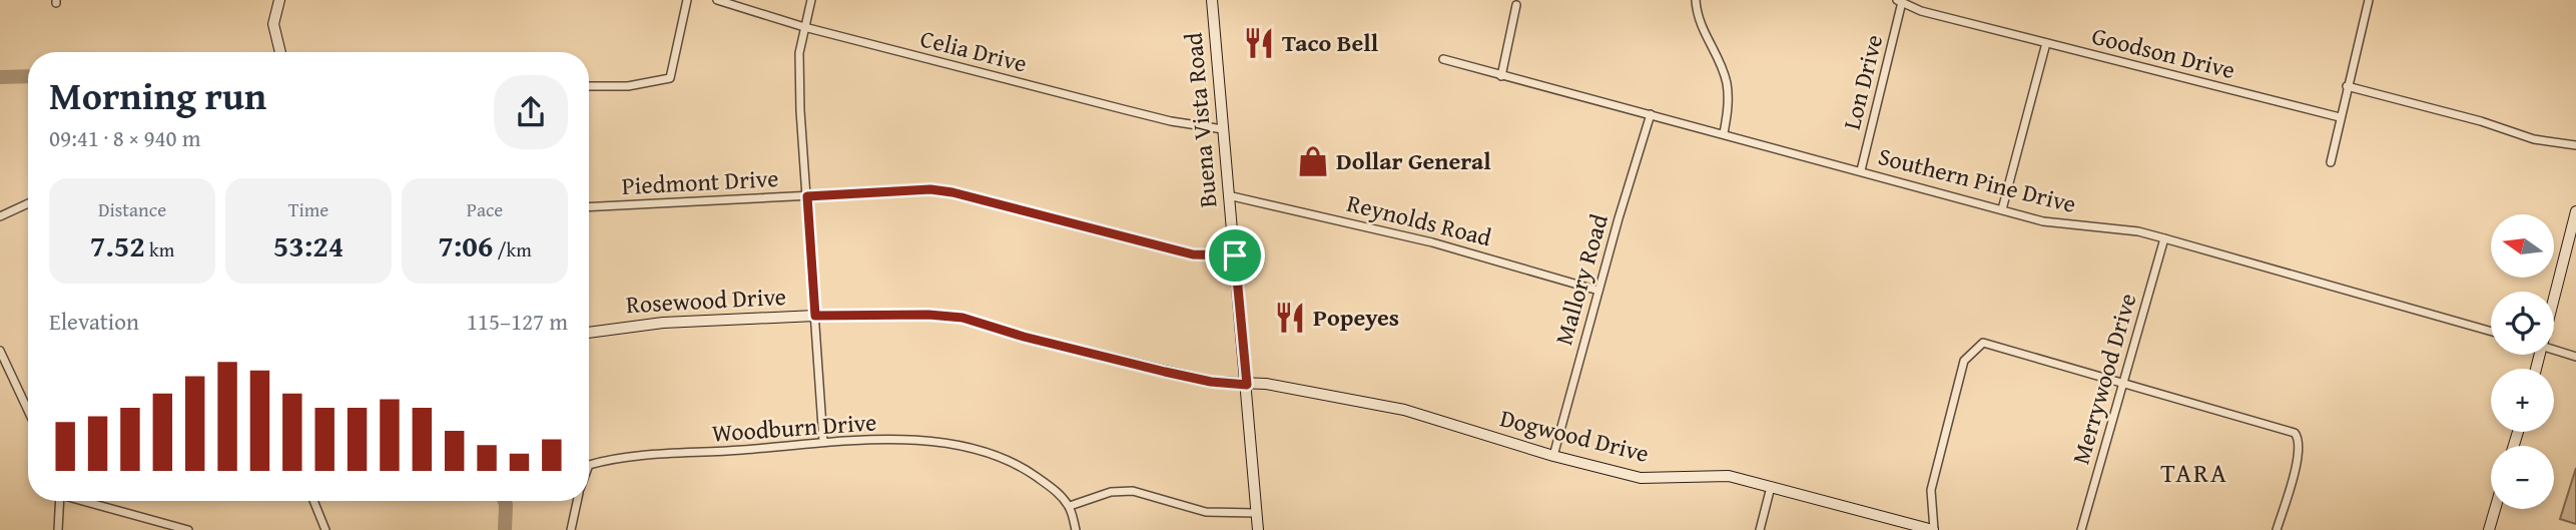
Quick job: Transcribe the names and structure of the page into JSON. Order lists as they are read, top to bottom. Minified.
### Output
{"streets":{"street":["Celia Drive","Goodson Drive","Lon Drive","Buena Vista Road","Southern Pine Drive","Piedmont Drive","Reynolds Road","Mallory Road","Rosewood Drive","Merrywood Drive","Woodburn Drive","Dogwood Drive"]},"crossings":[["Celia Drive","Buena Vista Road"],["Goodson Drive","Lon Drive"],["Lon Drive","Southern Pine Drive"],["Buena Vista Road","Piedmont Drive"],["Buena Vista Road","Reynolds Road"],["Buena Vista Road","Rosewood Drive"],["Buena Vista Road","Dogwood Drive"],["Southern Pine Drive","Mallory Road"],["Southern Pine Drive","Merrywood Drive"],["Reynolds Road","Mallory Road"],["Mallory Road","Dogwood Drive"],["Rosewood Drive","Dogwood Drive"]],"districts":["TARA"],"places":{"restaurant":["Taco Bell","Popeyes"],"shop":["Dollar General"]},"north":"left","page":{"heading":["Morning run","09:41 · 8 × 940 m"],"stats":[["Distance","7.52 km"],["Time","53:24"],["Pace","7:06 /km"]],"map_buttons":["+","−"],"chart":["Elevation","115–127 m"]}}
